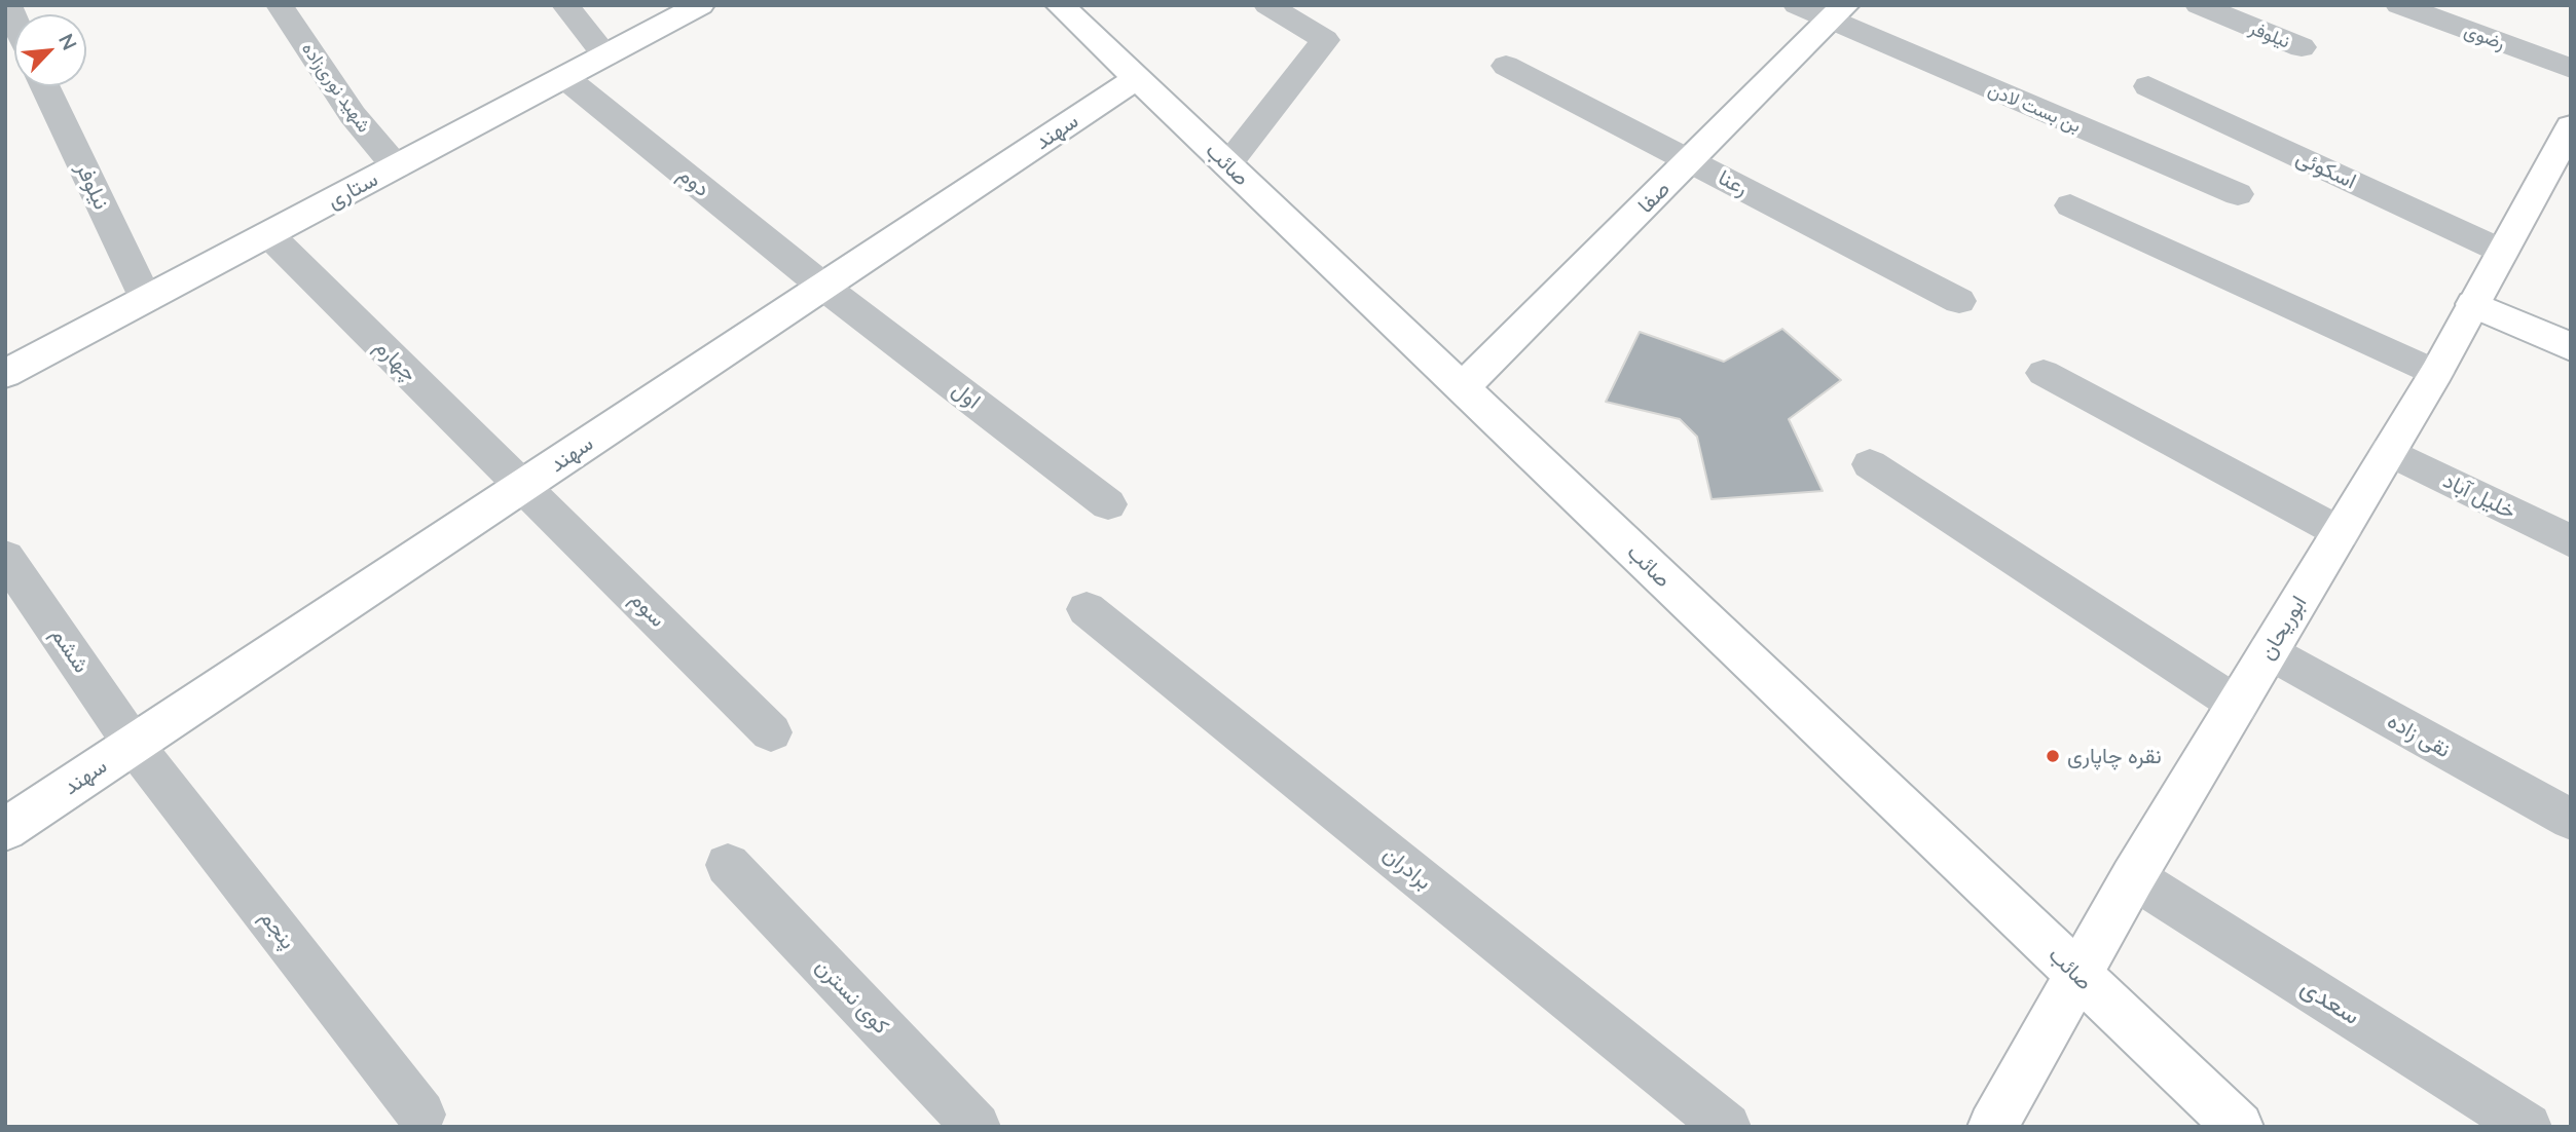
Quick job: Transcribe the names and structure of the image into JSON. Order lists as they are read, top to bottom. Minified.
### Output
{"streets":{"main road":["سهند","صائب","ستاری","صفا","ابوریحان"],"street":["نیلوفر","رضوی","شهید نوری‌زاده","بن بست لادن","اسکوئی","دوم","رعنا","چهارم","اول","خلیل آباد","سوم","ششم","نقی زاده","برادران","پنجم","کوی نسترن","سعدی"]},"crossings":[["نیلوفر","ستاری"],["شهید نوری‌زاده","ستاری"],["بن بست لادن","صفا"],["سهند","صائب"],["سهند","دوم"],["سهند","چهارم"],["سهند","اول"],["سهند","سوم"],["سهند","ششم"],["سهند","پنجم"],["صائب","صفا"],["صائب","ابوریحان"],["اسکوئی","ابوریحان"],["دوم","ستاری"],["دوم","اول"],["رعنا","صفا"],["ستاری","چهارم"],["چهارم","سوم"],["خلیل آباد","ابوریحان"],["ابوریحان","نقی زاده"],["ابوریحان","سعدی"],["ششم","پنجم"]],"places":["نقره چاپاری"],"north":"top right"}
